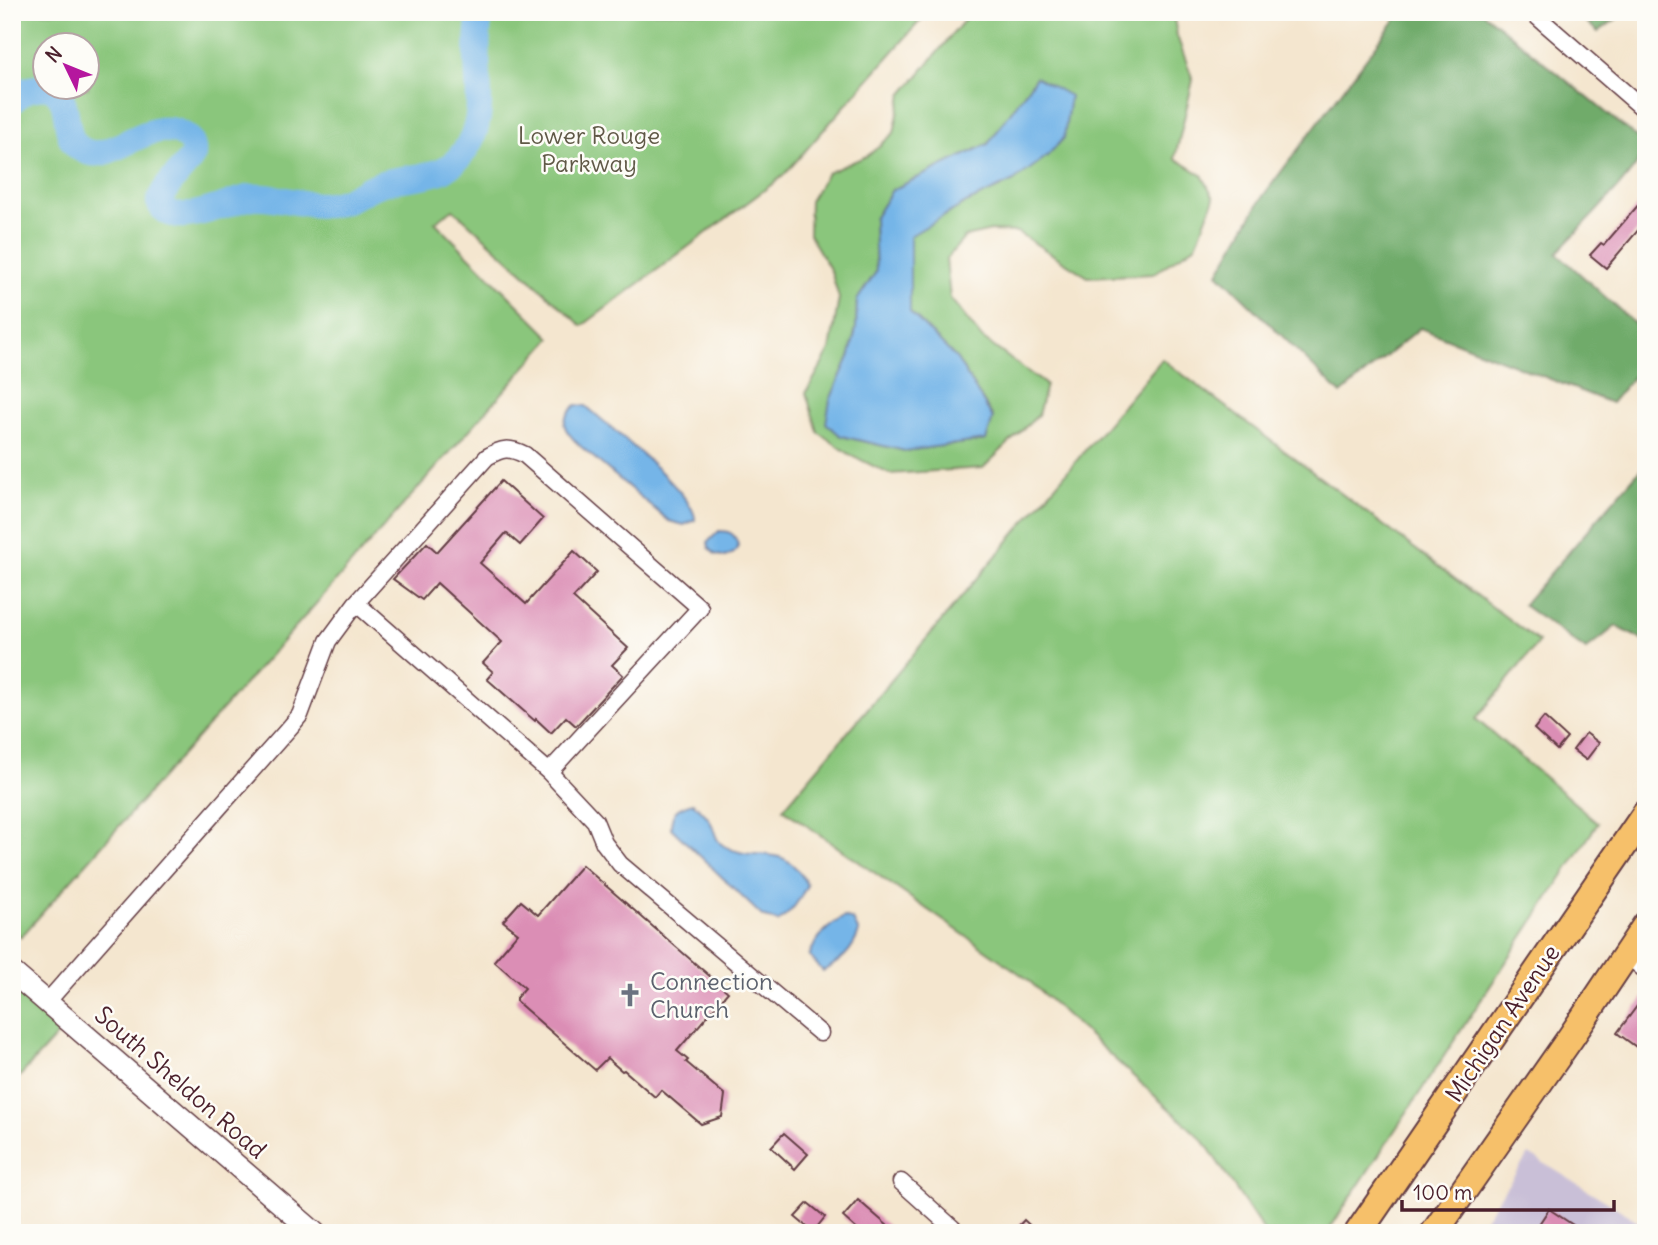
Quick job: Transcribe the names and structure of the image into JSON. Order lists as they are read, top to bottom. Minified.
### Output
{"streets":{"main road":["Michigan Avenue"],"street":["South Sheldon Road"]},"parks":["Lower Rouge Parkway"],"places":{"church":["Connection Church"]},"scale_bar":"100 m","north":"top left"}
